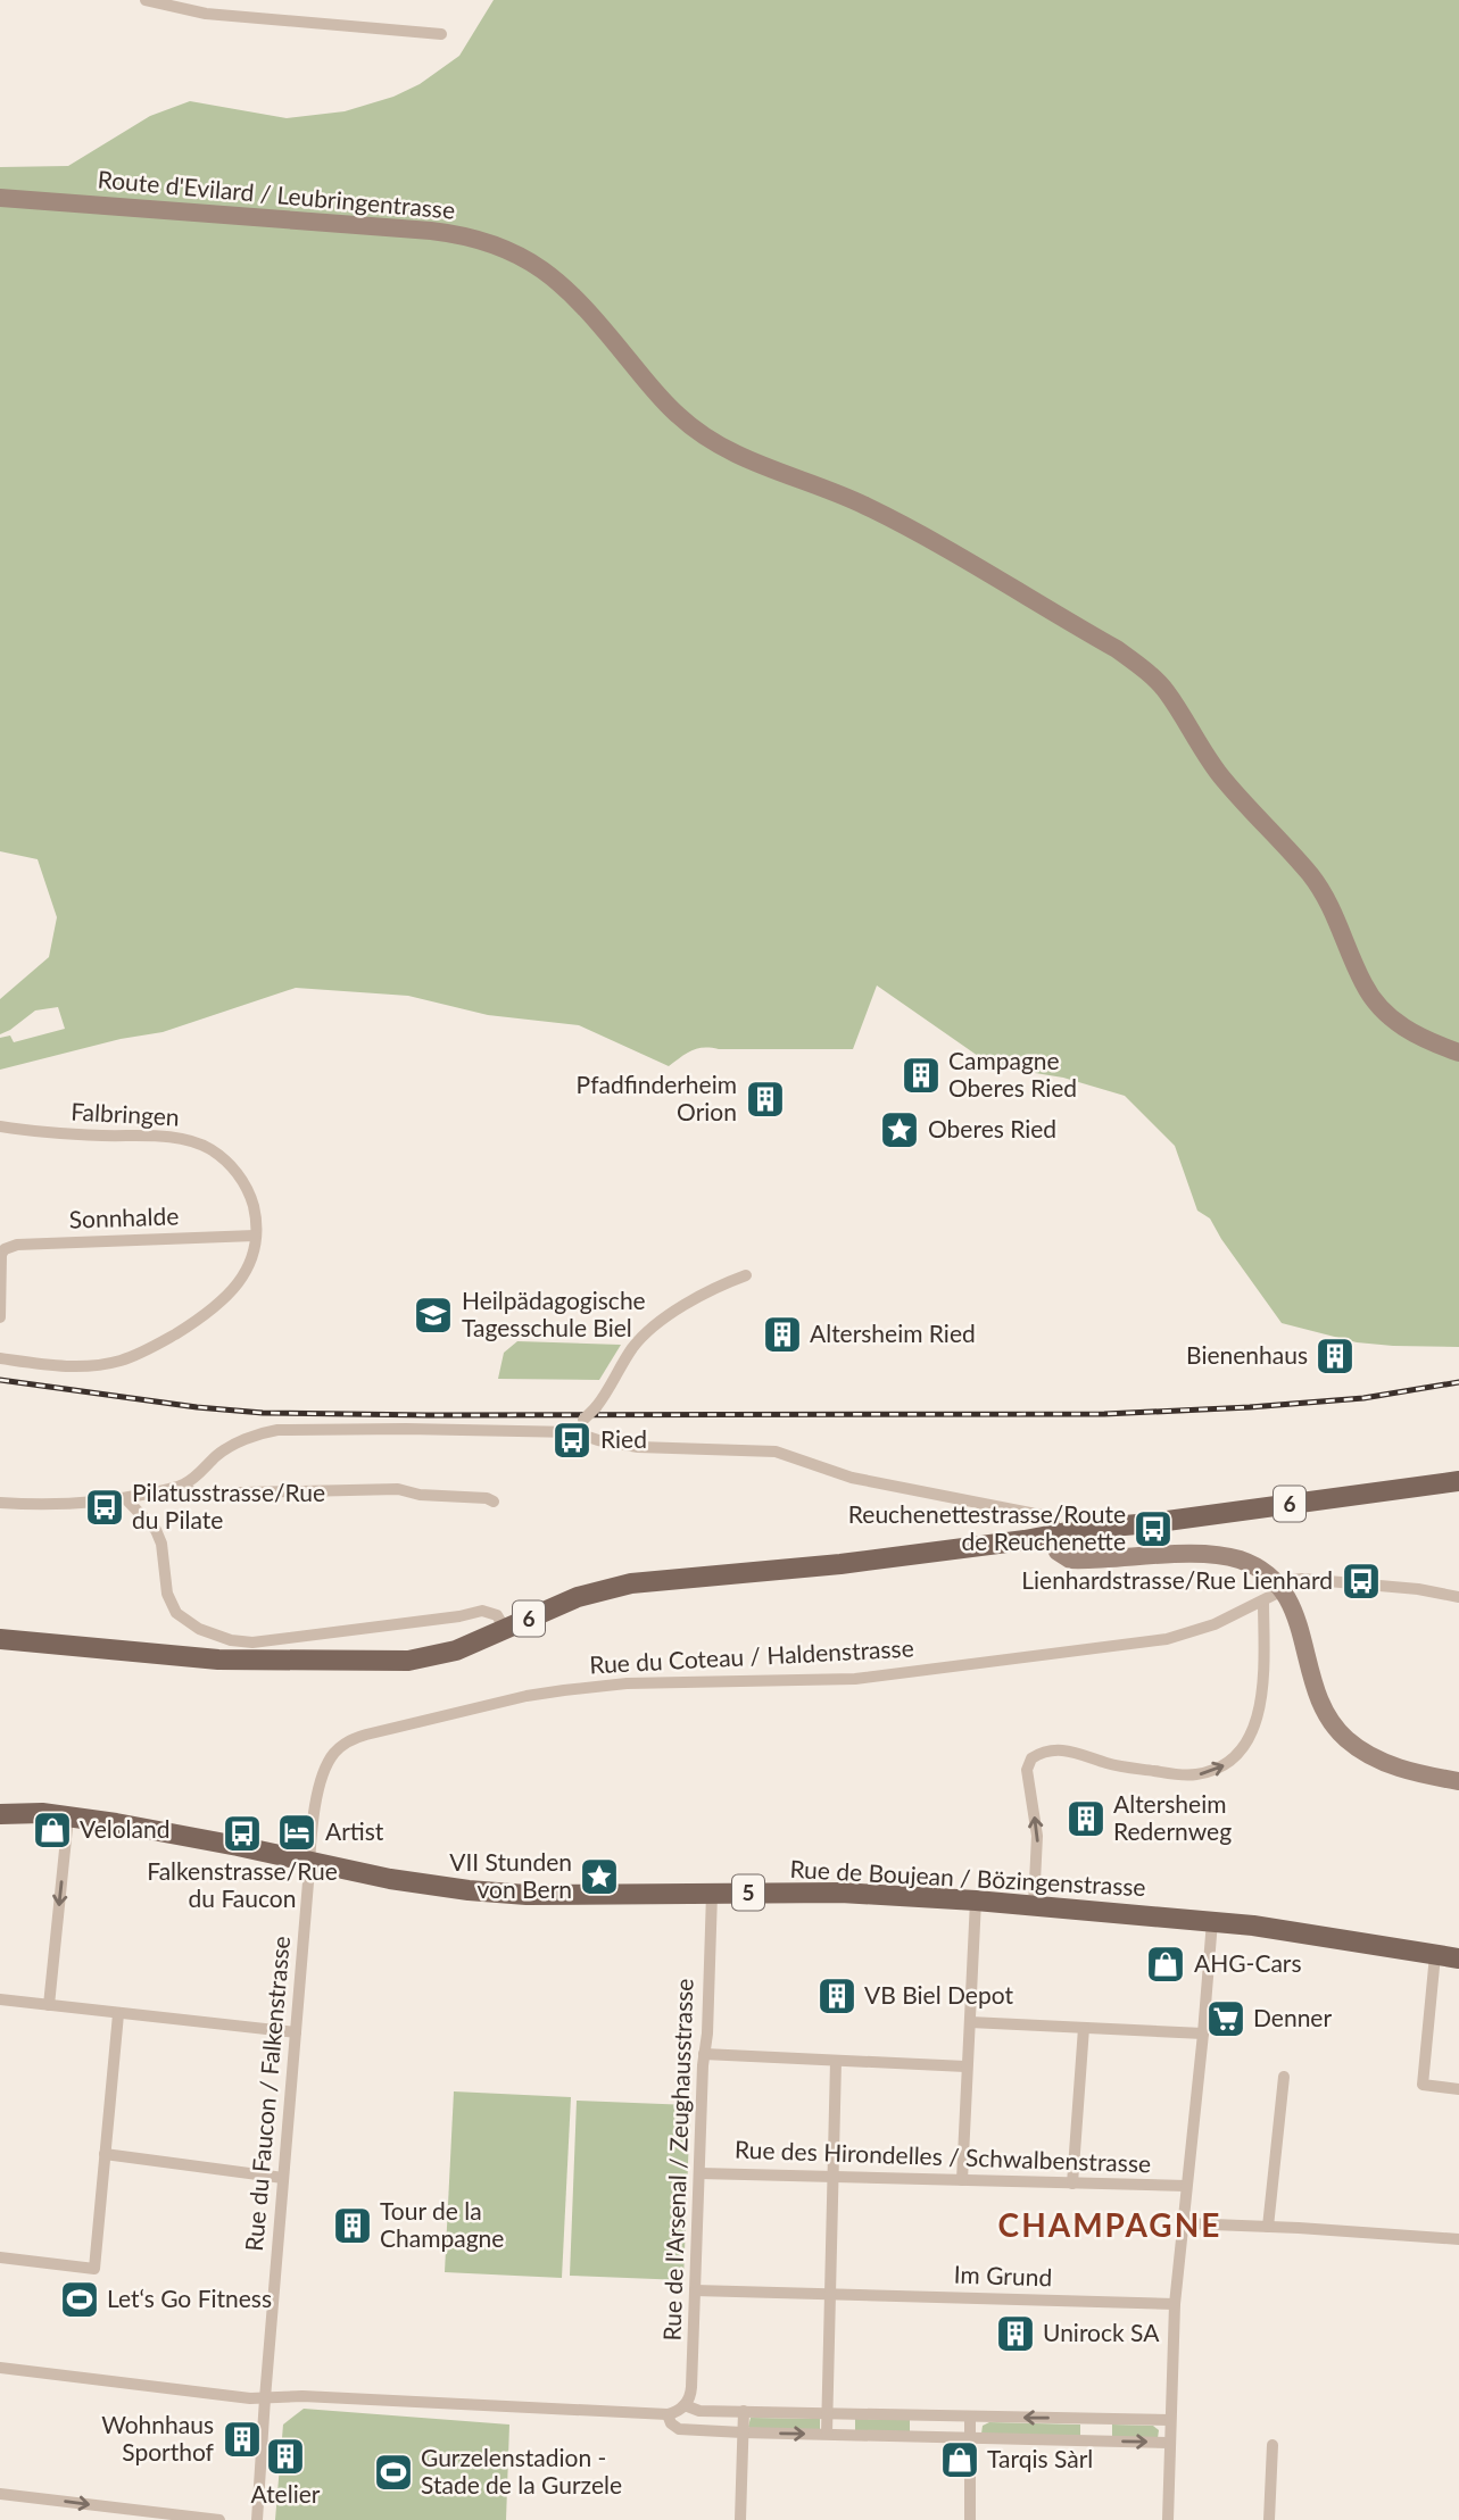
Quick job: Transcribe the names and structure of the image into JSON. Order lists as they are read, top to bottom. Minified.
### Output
{"streets":{"main road":["6","Rue de Boujean / Bözingenstrasse","5"],"street":["Route d'Evilard / Leubringentrasse","Falbringen","Sonnhalde","Rue du Coteau / Haldenstrasse","Rue du Faucon / Falkenstrasse","Rue des Hirondelles / Schwalbenstrasse","Rue de l'Arsenal / Zeughausstrasse","Im Grund"]},"crossings":[["Falbringen","Sonnhalde"],["Rue du Coteau / Haldenstrasse","Rue de Boujean / Bözingenstrasse"],["Rue du Coteau / Haldenstrasse","Rue du Faucon / Falkenstrasse"],["Rue de Boujean / Bözingenstrasse","Rue du Faucon / Falkenstrasse"],["Rue de Boujean / Bözingenstrasse","Rue de l'Arsenal / Zeughausstrasse"],["Rue des Hirondelles / Schwalbenstrasse","Rue de l'Arsenal / Zeughausstrasse"],["Rue de l'Arsenal / Zeughausstrasse","Im Grund"]],"districts":["CHAMPAGNE"],"places":{"building":["Campagne Oberes Ried","Pfadfinderheim Orion","Altersheim Ried","Bienenhaus","Altersheim Redernweg","VB Biel Depot","Tour de la Champagne","Unirock SA","Wohnhaus Sporthof","Atelier"],"place":["Oberes Ried","VII Stunden von Bern"],"school or university":["Heilpädagogische Tagesschule Biel"],"bus stop":["Ried","Pilatusstrasse/Rue du Pilate","Reuchenettestrasse/Route de Reuchenette","Lienhardstrasse/Rue Lienhard","Falkenstrasse/Rue du Faucon"],"shop":["Veloland","AHG-Cars","Tarqis Sàrl"],"hotel":["Artist"],"supermarket":["Denner"],"sports":["Let‘s Go Fitness","Gurzelenstadion - Stade de la Gurzele"]}}
